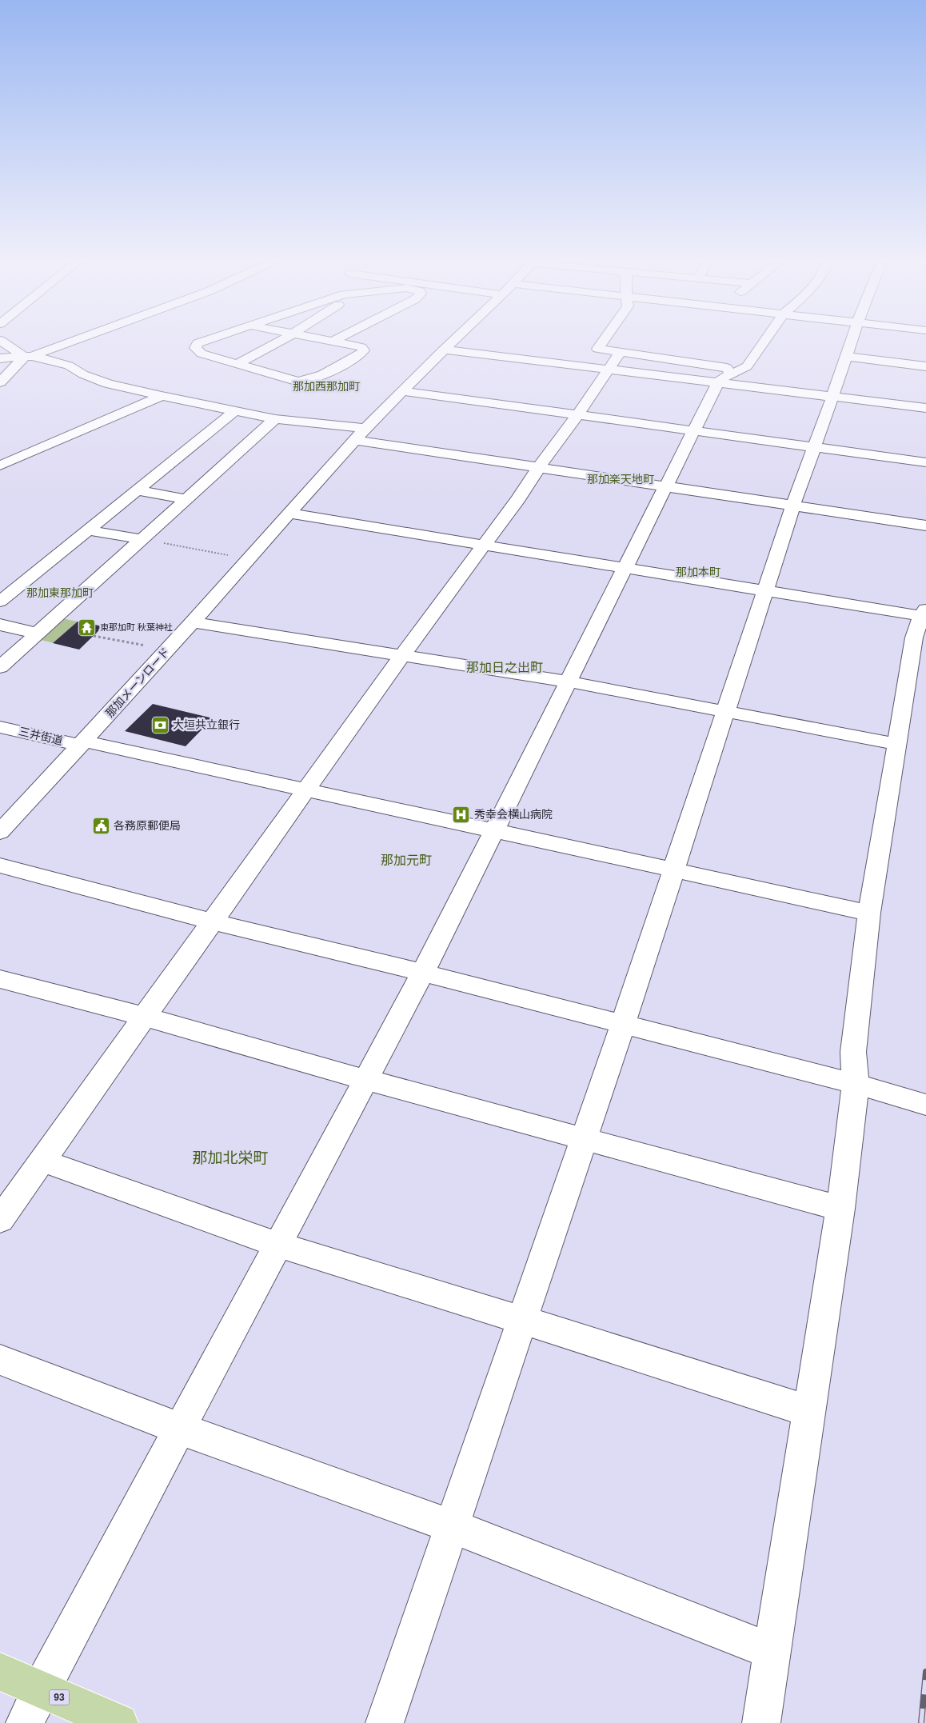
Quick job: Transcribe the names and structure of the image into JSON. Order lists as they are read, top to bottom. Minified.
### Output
{"streets":{"main road":["93"],"street":["那加メーンロード","三井街道"]},"crossings":[["那加メーンロード","三井街道"]],"districts":["那加西那加町","那加楽天地町","那加本町","那加東那加町","那加日之出町","那加元町","那加北栄町"],"places":{"temple":["東那加町 秋葉神社"],"bank":["大垣共立銀行"],"hospital":["秀幸会横山病院"],"public building":["各務原郵便局"]}}
